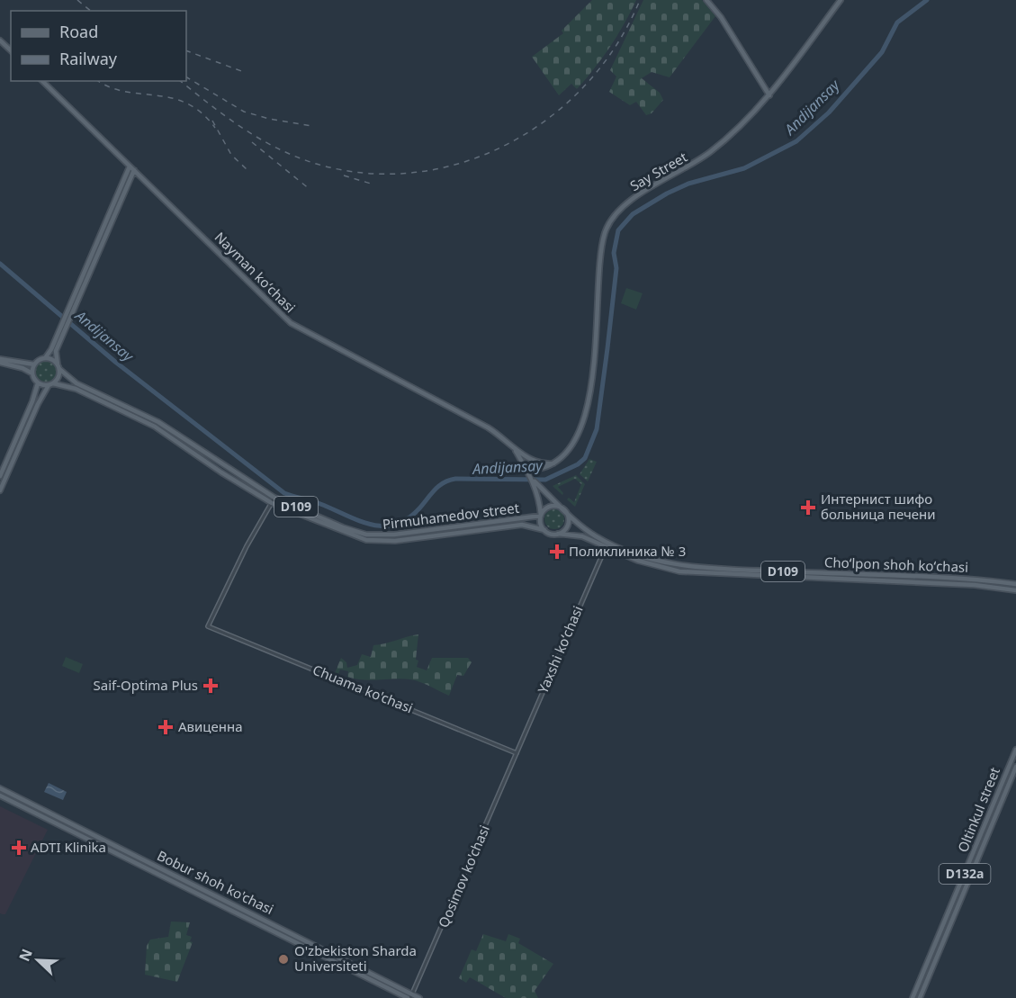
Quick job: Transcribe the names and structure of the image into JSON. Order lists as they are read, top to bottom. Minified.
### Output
{"streets":{"main road":["Say Street","Nayman koʻchasi","D109","Pirmuhamedov street","Choʻlpon shoh koʻchasi","Oltinkul street","D132a","Bobur shoh ko'chasi"],"street":["Yaxshi koʻchasi","Chuama ko'chasi","Qosimov ko'chasi"]},"crossings":[["D109","Pirmuhamedov street"],["D109","Choʻlpon shoh koʻchasi"],["D109","Chuama ko'chasi"],["Pirmuhamedov street","Choʻlpon shoh koʻchasi"],["Choʻlpon shoh koʻchasi","Yaxshi koʻchasi"],["Yaxshi koʻchasi","Chuama ko'chasi"],["Yaxshi koʻchasi","Qosimov ko'chasi"],["Chuama ko'chasi","Qosimov ko'chasi"],["Qosimov ko'chasi","Bobur shoh ko'chasi"]],"water":["Andijansay"],"places":{"health":["Интернист шифо больница печени","Поликлиника № 3","Saif-Optima Plus","Авиценна","ADTI Klinika"],"other":["O'zbekiston Sharda Universiteti"]},"legend":["Road","Railway"],"north":"top left"}
